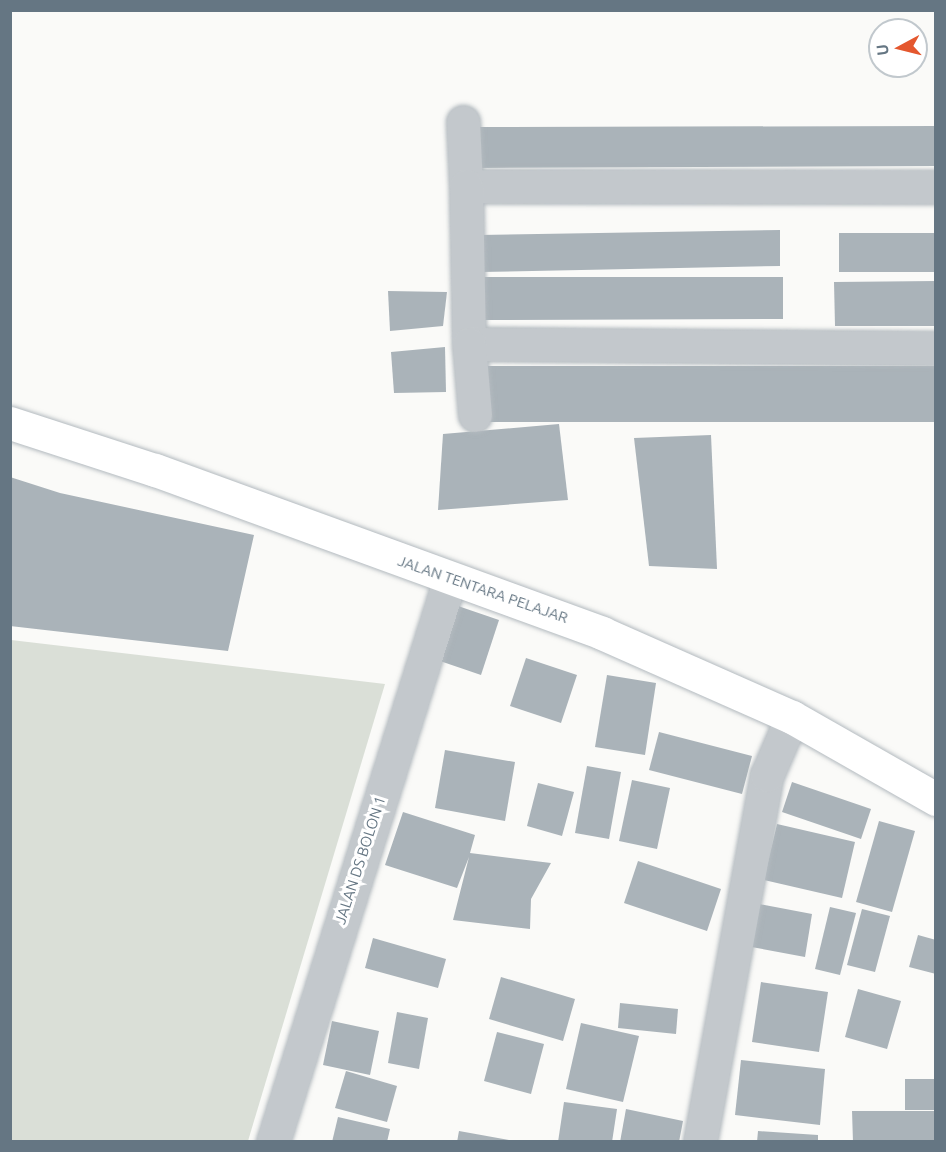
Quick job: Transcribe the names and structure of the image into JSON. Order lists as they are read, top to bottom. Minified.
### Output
{"streets":{"main road":["JALAN TENTARA PELAJAR"],"street":["JALAN DS BOLON 1"]},"crossings":[["JALAN TENTARA PELAJAR","JALAN DS BOLON 1"]],"north":"left"}
